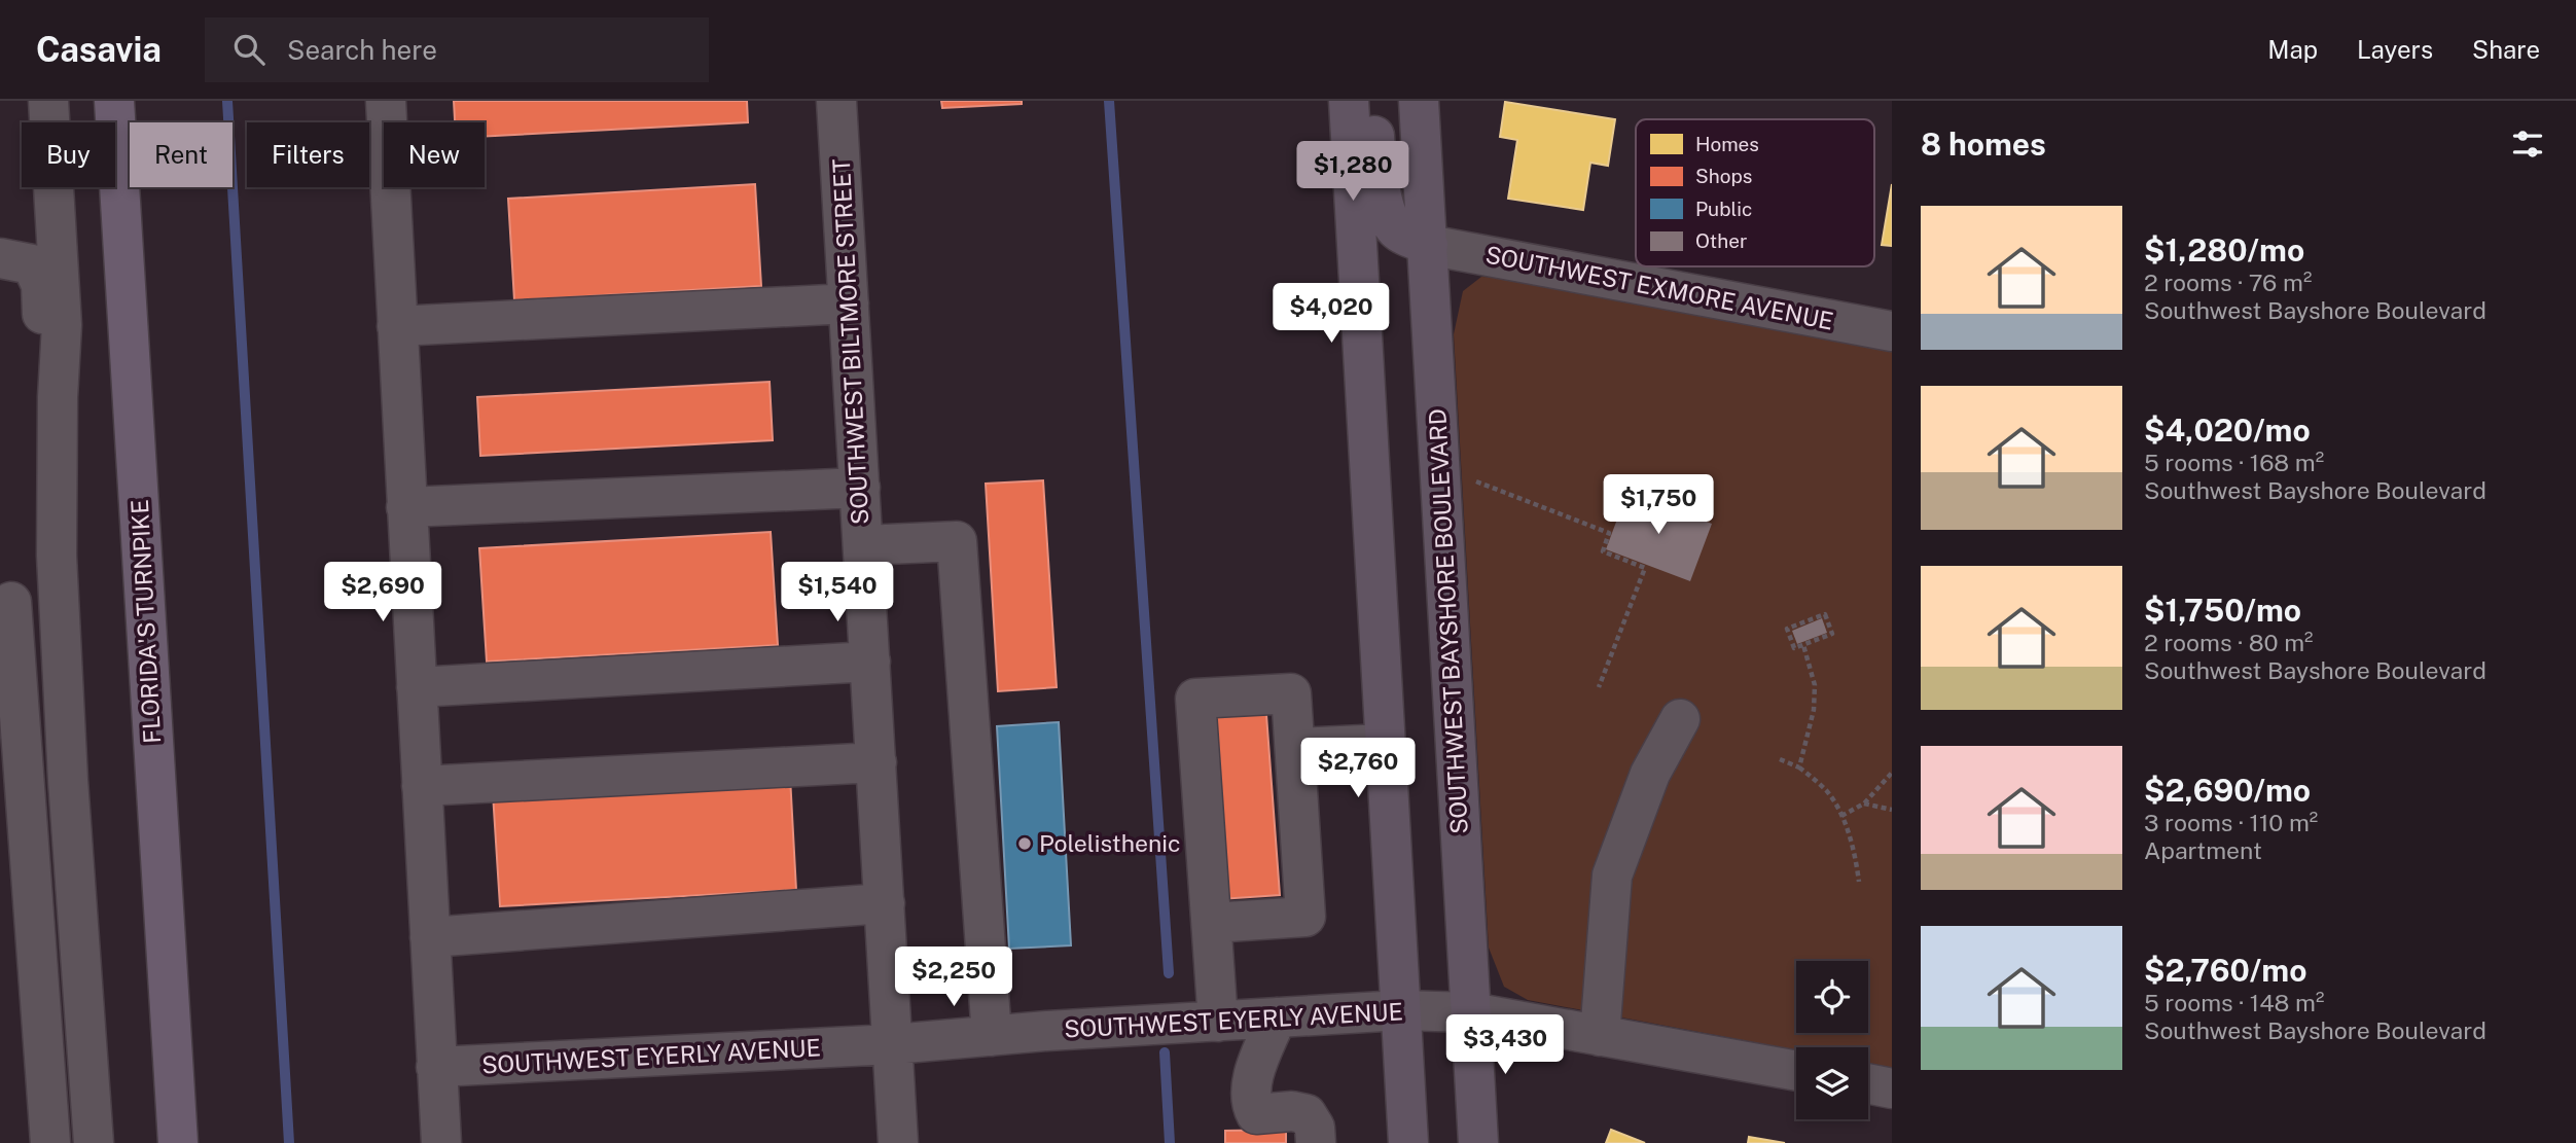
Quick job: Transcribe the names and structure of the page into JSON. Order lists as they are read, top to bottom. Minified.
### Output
{"streets":{"highway":["FLORIDA'S TURNPIKE"],"main road":["SOUTHWEST BAYSHORE BOULEVARD"],"street":["SOUTHWEST EXMORE AVENUE","SOUTHWEST BILTMORE STREET","SOUTHWEST EYERLY AVENUE"]},"crossings":[["SOUTHWEST EXMORE AVENUE","SOUTHWEST BAYSHORE BOULEVARD"],["SOUTHWEST BILTMORE STREET","SOUTHWEST EYERLY AVENUE"],["SOUTHWEST BAYSHORE BOULEVARD","SOUTHWEST EYERLY AVENUE"]],"places":["Polelisthenic"],"legend":["Homes","Shops","Public","Other"],"page":{"header":"Casavia","search":"Search here","nav":["Map","Layers","Share"],"heading":"8 homes","chip":["Buy","Rent","Filters","New"],"price":["$1,280","$4,020","$1,750","$2,690","$1,540","$2,760","$2,250","$3,430"],"list":[{"name":"$1,280/mo","note":"2 rooms · 76 m² · Southwest Bayshore Boulevard"},{"name":"$4,020/mo","note":"5 rooms · 168 m² · Southwest Bayshore Boulevard"},{"name":"$1,750/mo","note":"2 rooms · 80 m² · Southwest Bayshore Boulevard"},{"name":"$2,690/mo","note":"3 rooms · 110 m² · Apartment"},{"name":"$2,760/mo","note":"5 rooms · 148 m² · Southwest Bayshore Boulevard"}]}}
